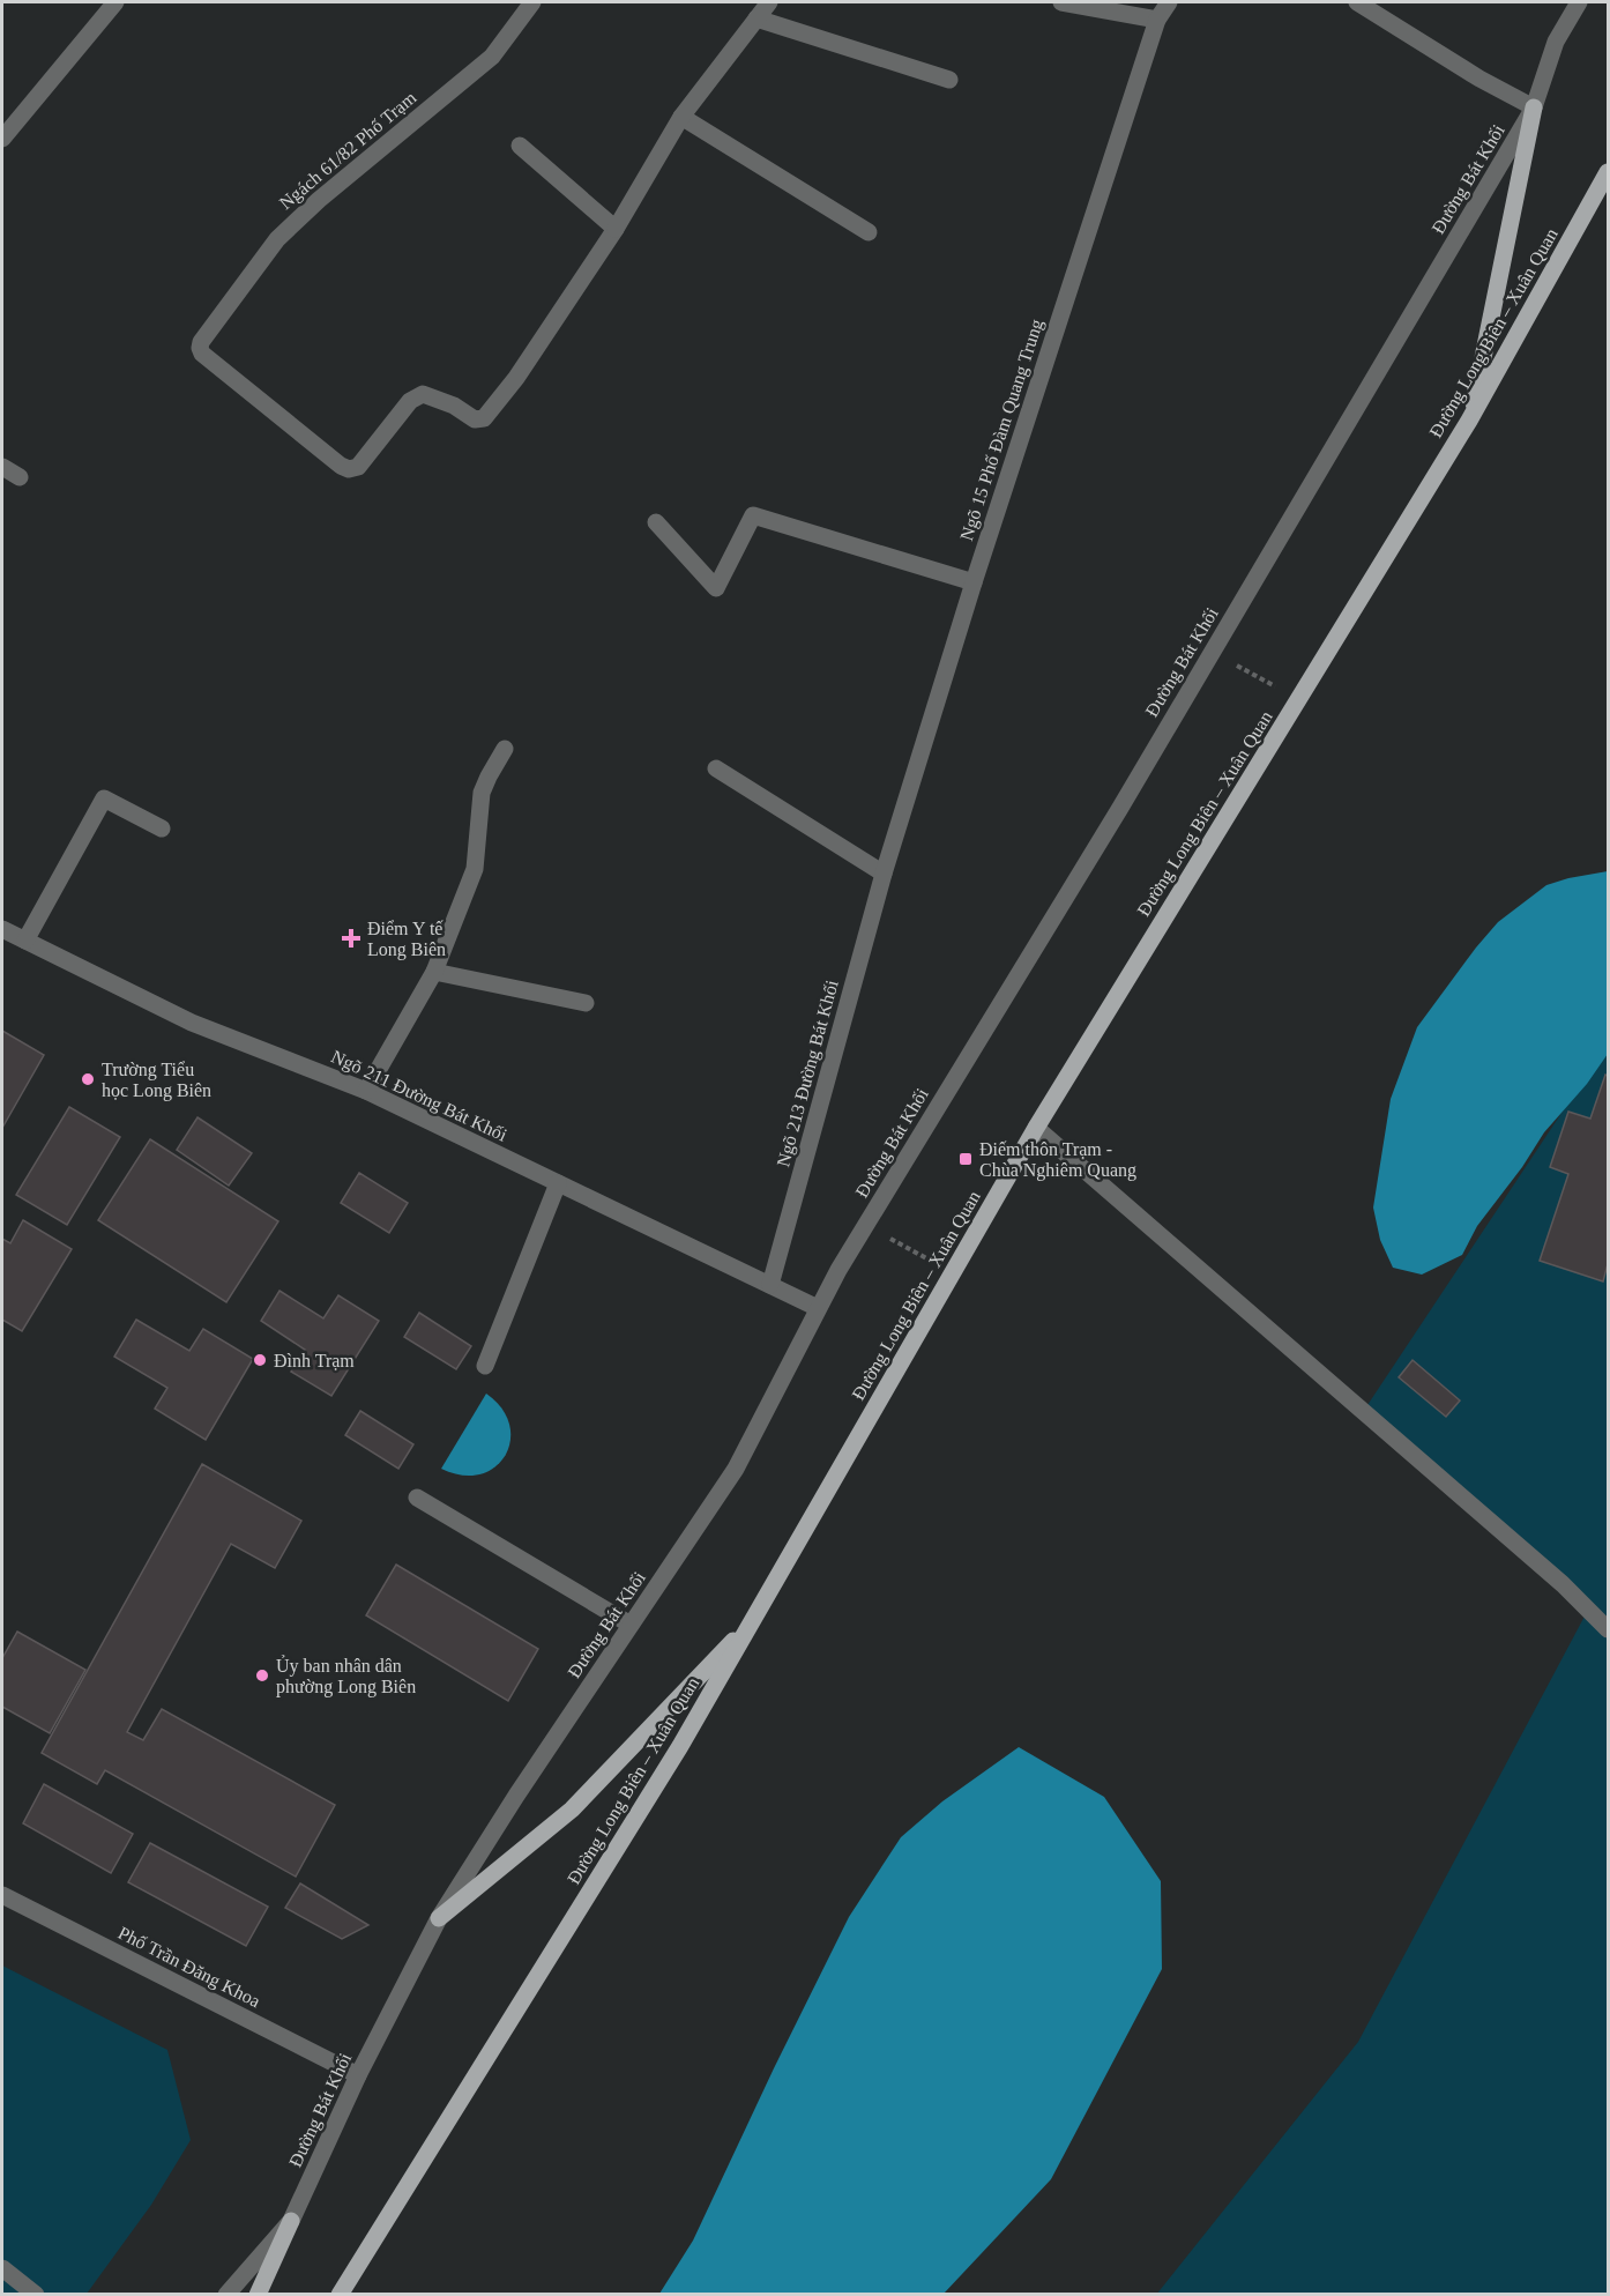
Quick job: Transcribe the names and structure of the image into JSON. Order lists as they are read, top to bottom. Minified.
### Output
{"streets":{"main road":["Đường Long Biên – Xuân Quan"],"street":["Ngách 61/82 Phố Trạm","Đường Bát Khối","Ngõ 15 Phố Đàm Quang Trung","Ngõ 213 Đường Bát Khối","Ngõ 211 Đường Bát Khối","Phố Trần Đăng Khoa"]},"crossings":[["Đường Bát Khối","Ngõ 211 Đường Bát Khối"],["Đường Bát Khối","Phố Trần Đăng Khoa"],["Ngõ 15 Phố Đàm Quang Trung","Ngõ 213 Đường Bát Khối"],["Ngõ 213 Đường Bát Khối","Ngõ 211 Đường Bát Khối"]],"places":{"health":["Điểm Y tế Long Biên"],"other":["Trường Tiểu học Long Biên","Đình Trạm","Ủy ban nhân dân phường Long Biên"],"transit":["Điếm thôn Trạm - Chùa Nghiêm Quang"]}}
